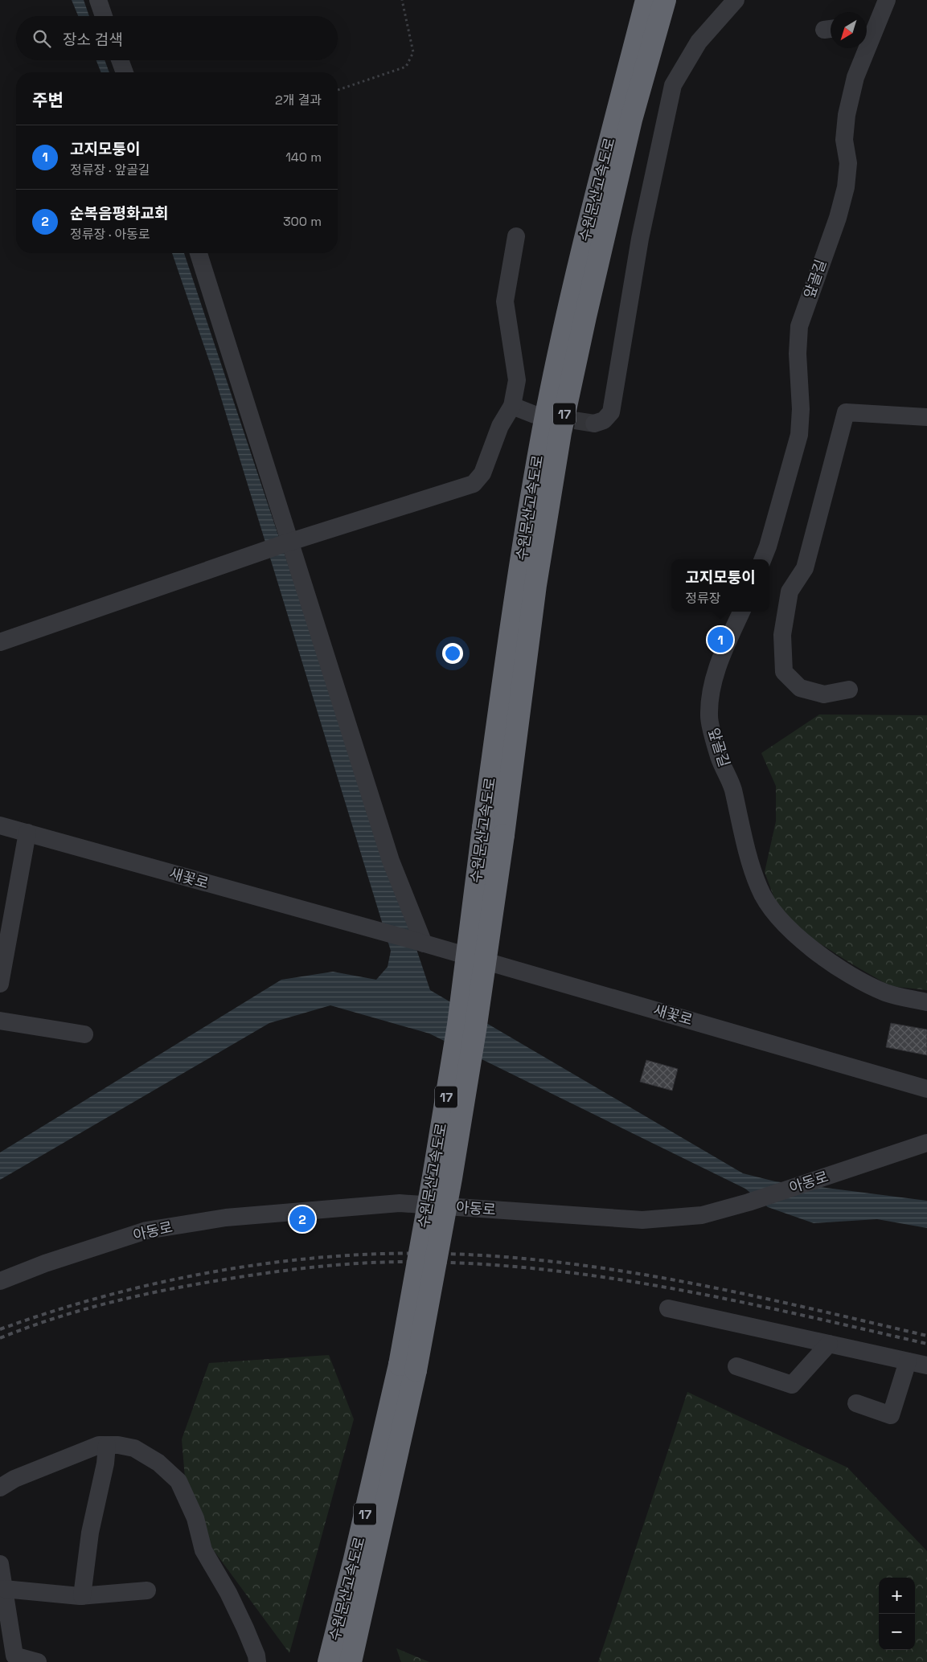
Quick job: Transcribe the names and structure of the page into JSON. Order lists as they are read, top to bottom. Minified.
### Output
{"streets":{"highway":["수원문산고속도로","17"],"street":["앞골길","새꽃로","아동로"]},"north":"bottom left","page":{"search":"장소 검색","heading":["주변","2개 결과"],"list":[{"mark":"1","name":"고지모퉁이","note":"정류장 · 앞골길","value":"140 m"},{"mark":"2","name":"순복음평화교회","note":"정류장 · 아동로","value":"300 m"}],"popup":["고지모퉁이","정류장"],"pins":["1","2"],"map_buttons":["+","−"]}}
